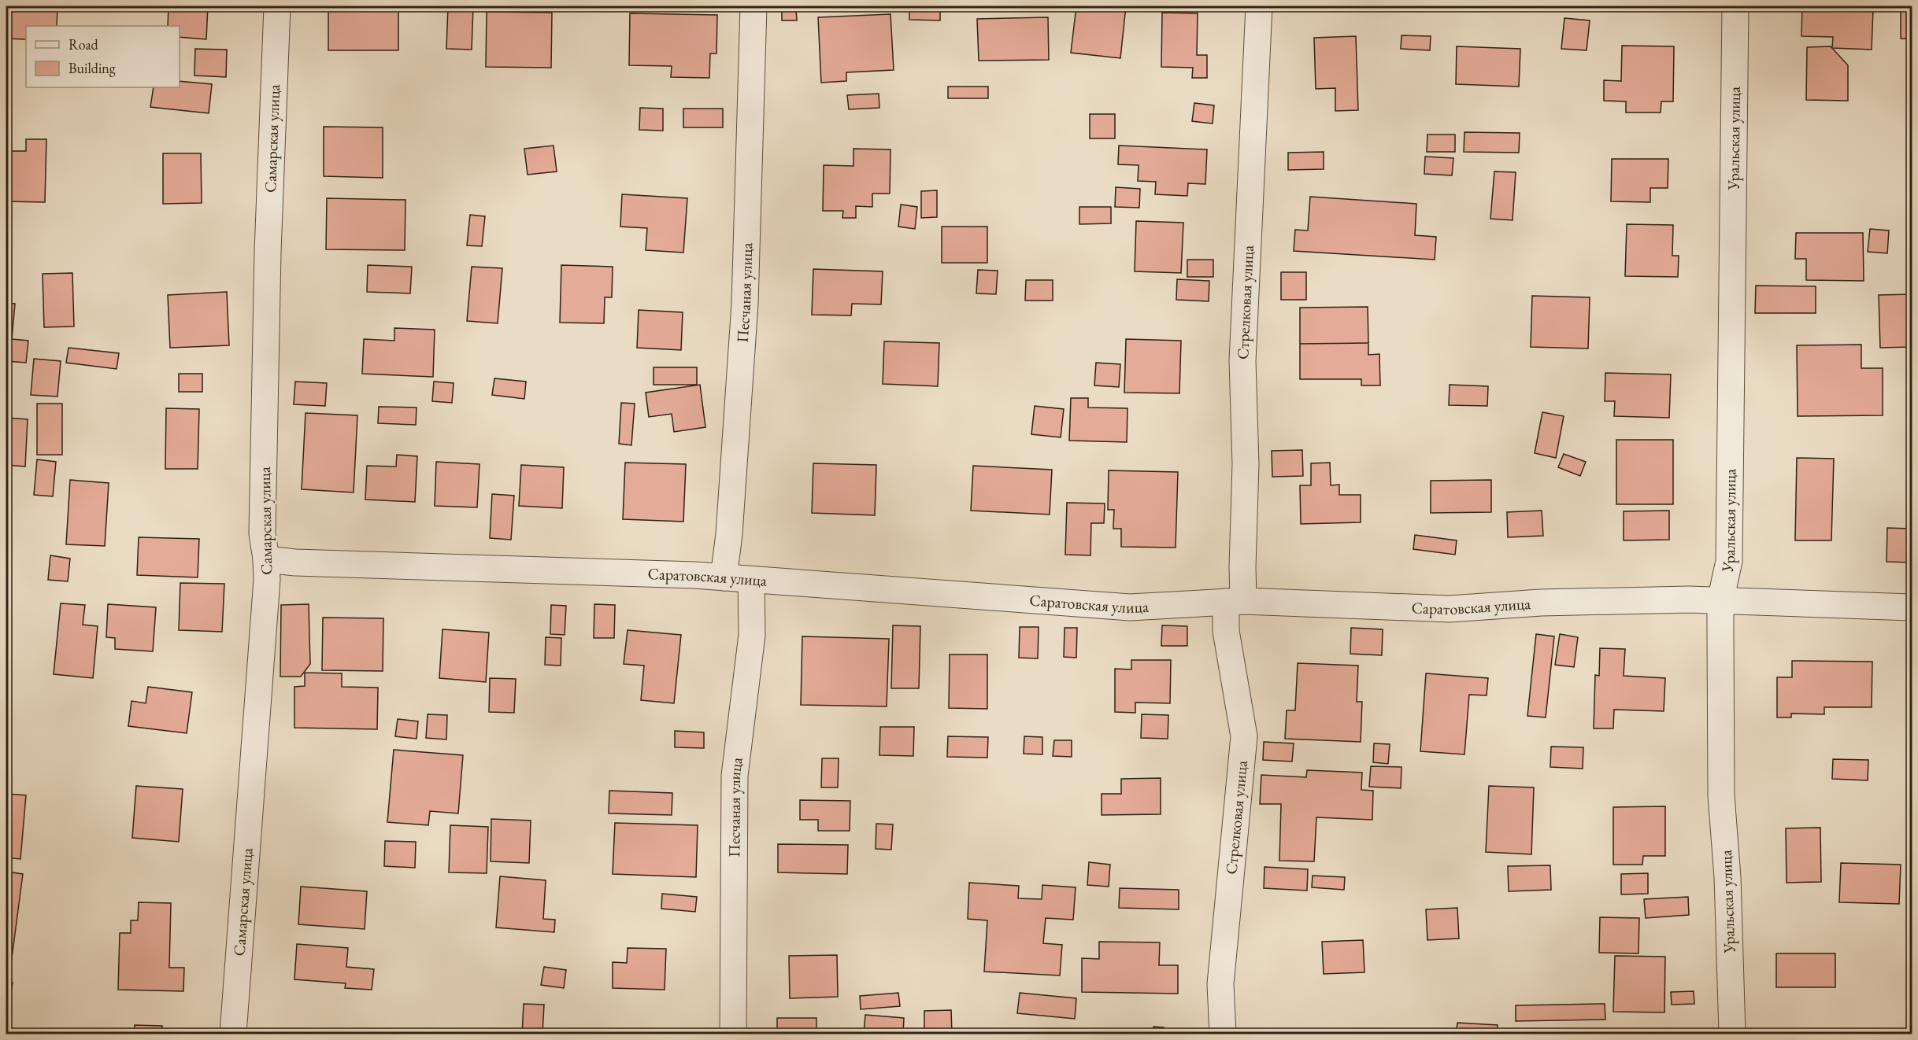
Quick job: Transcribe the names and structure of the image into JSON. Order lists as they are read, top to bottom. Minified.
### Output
{"streets":{"street":["Самарская улица","Уральская улица","Песчаная улица","Стрелковая улица","Саратовская улица"]},"crossings":[["Самарская улица","Саратовская улица"],["Уральская улица","Саратовская улица"],["Песчаная улица","Саратовская улица"],["Стрелковая улица","Саратовская улица"]],"legend":["Road","Building"]}
